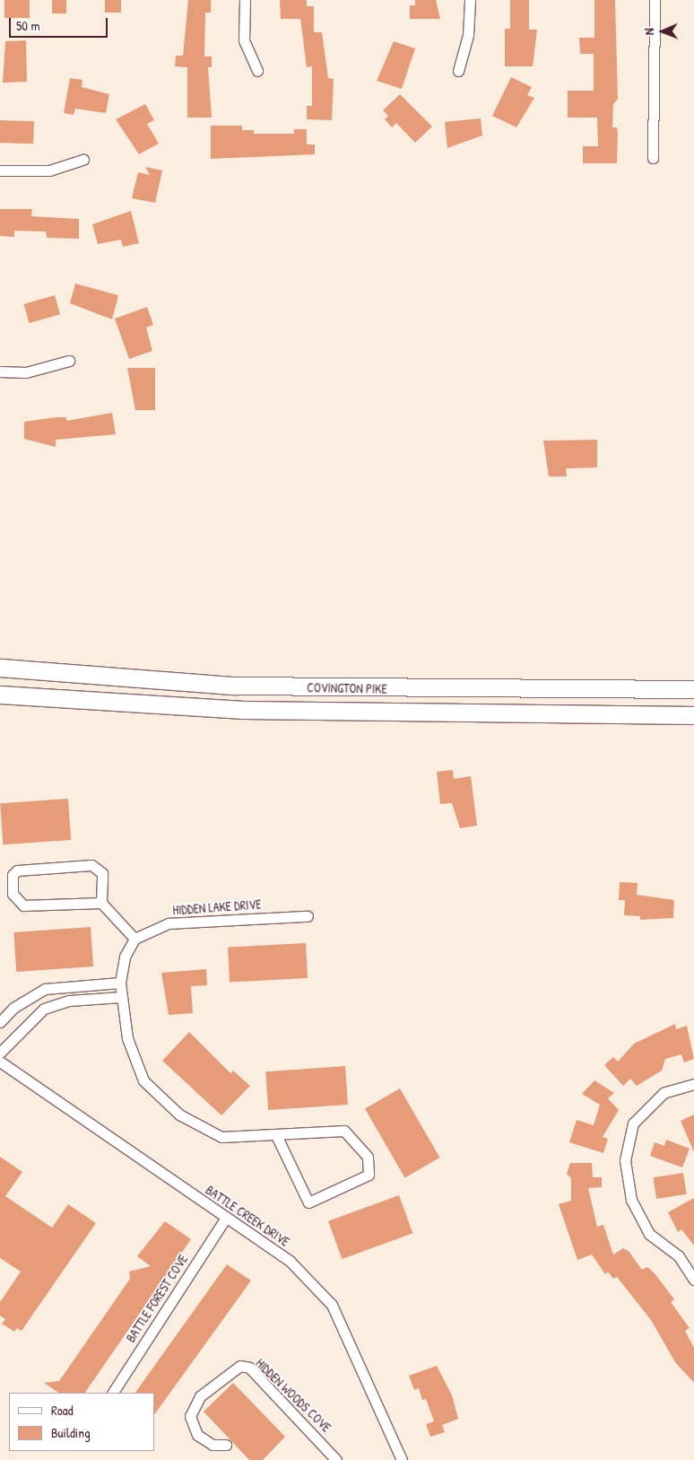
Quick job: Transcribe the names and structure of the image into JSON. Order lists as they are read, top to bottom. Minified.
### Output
{"streets":{"main road":["COVINGTON PIKE"],"street":["HIDDEN LAKE DRIVE","BATTLE CREEK DRIVE","BATTLE FOREST COVE","HIDDEN WOODS COVE"]},"crossings":[["BATTLE CREEK DRIVE","BATTLE FOREST COVE"]],"legend":["Road","Building"],"scale_bar":"50 m","north":"left"}
